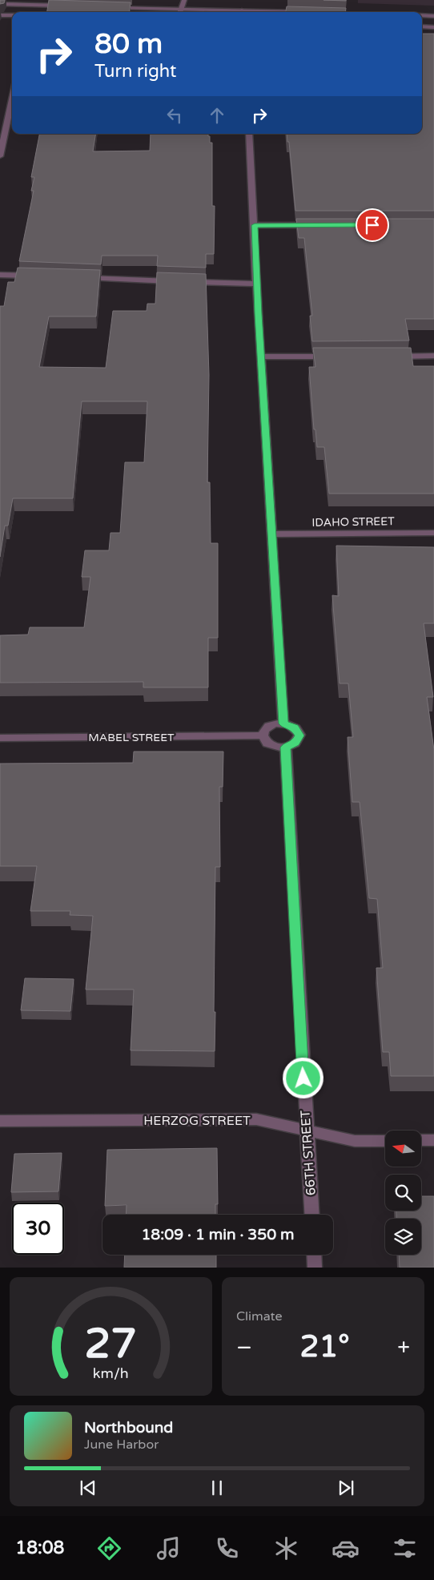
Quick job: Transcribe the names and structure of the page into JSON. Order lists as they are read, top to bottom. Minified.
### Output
{"streets":{"street":["IDAHO STREET","MABEL STREET","HERZOG STREET","66TH STREET"]},"crossings":[["MABEL STREET","66TH STREET"],["HERZOG STREET","66TH STREET"]],"north":"left","page":{"turn":["80 m","Turn right"],"limit":"30","trip":"18:09 · 1 min · 350 m","tile":"Climate","heat":["−","21°","+"],"song":["Northbound","June Harbor"],"tabs":"18:08","gauge":["27","km/h"]}}
